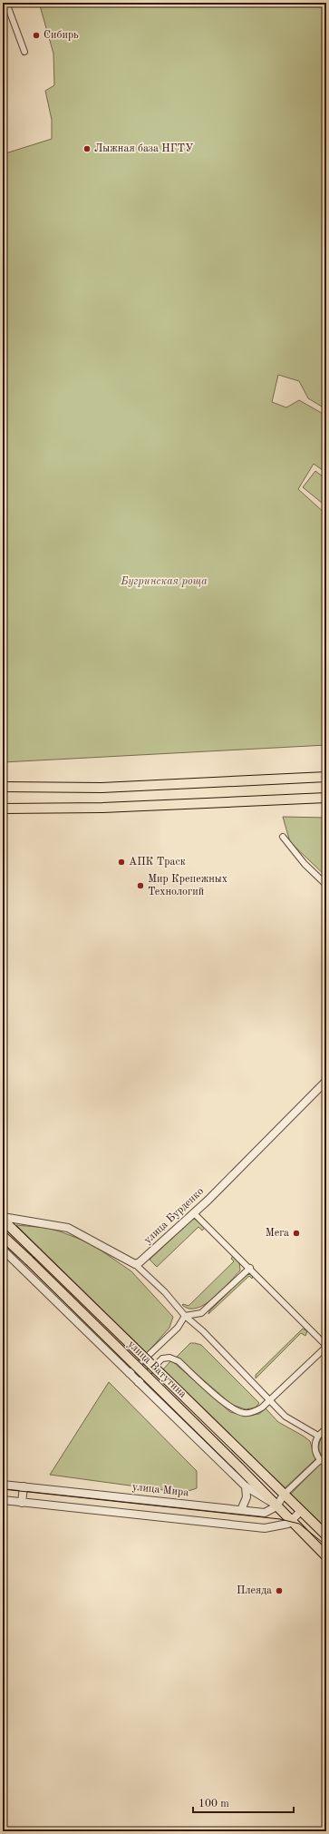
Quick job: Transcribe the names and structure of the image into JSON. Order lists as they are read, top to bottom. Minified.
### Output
{"streets":{"main road":["улица Ватутина"],"street":["улица Бурденко","улица Мира"]},"crossings":[["улица Ватутина","улица Мира"]],"parks":["Бугринская роща"],"places":["Сибирь","Лыжная база НГТУ","АПК Траск","Мир Крепежных Технологий","Мега","Плеяда"],"scale_bar":"100 m"}
